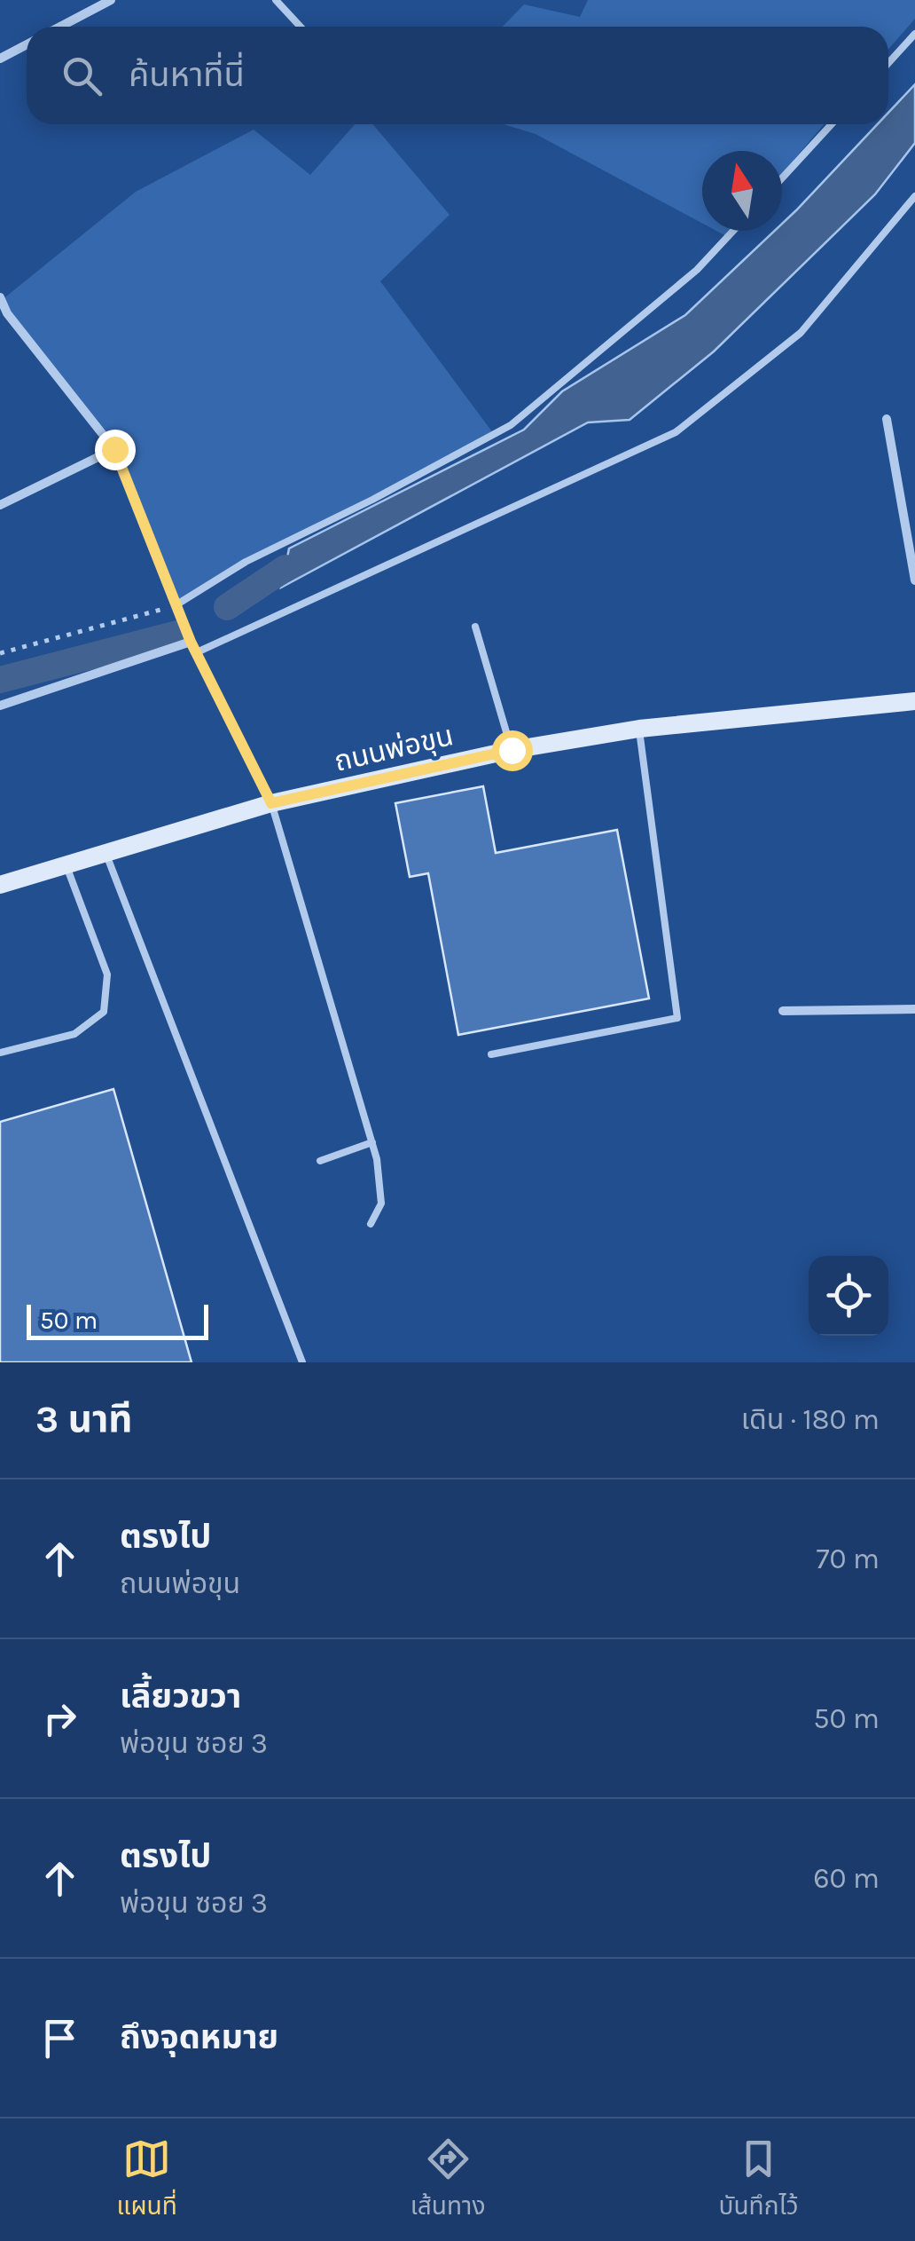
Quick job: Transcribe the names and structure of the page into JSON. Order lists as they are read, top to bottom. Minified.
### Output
{"streets":{"main road":["ถนนพ่อขุน"]},"scale_bar":"50 m","north":"top","page":{"search":"ค้นหาที่นี่","scale":"50 m","heading":["3 นาที","เดิน · 180 m"],"list":[["ตรงไป","ถนนพ่อขุน","70 m"],["เลี้ยวขวา","พ่อขุน ซอย 3","50 m"],["ตรงไป","พ่อขุน ซอย 3","60 m"],"ถึงจุดหมาย"],"nav":["แผนที่","เส้นทาง","บันทึกไว้"]}}
